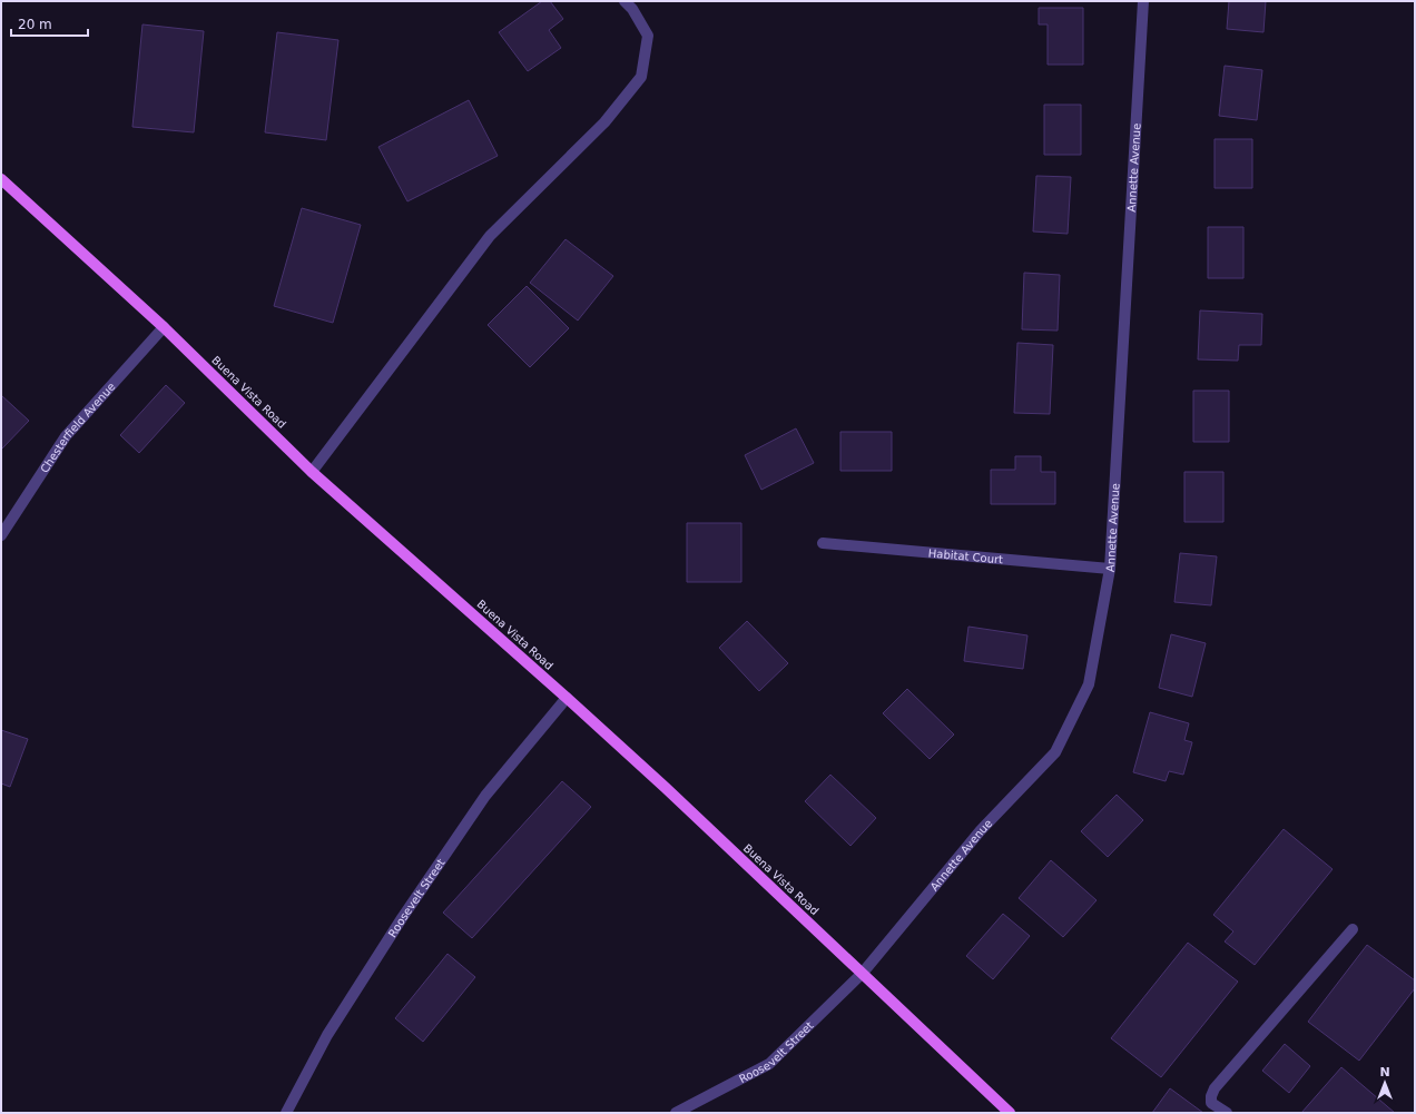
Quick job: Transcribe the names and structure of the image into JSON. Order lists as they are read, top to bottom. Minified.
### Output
{"streets":{"main road":["Buena Vista Road"],"street":["Annette Avenue","Chesterfield Avenue","Habitat Court","Roosevelt Street"]},"crossings":[["Annette Avenue","Buena Vista Road"],["Annette Avenue","Habitat Court"],["Annette Avenue","Roosevelt Street"],["Buena Vista Road","Chesterfield Avenue"],["Buena Vista Road","Roosevelt Street"]],"scale_bar":"20 m","north":"top"}
